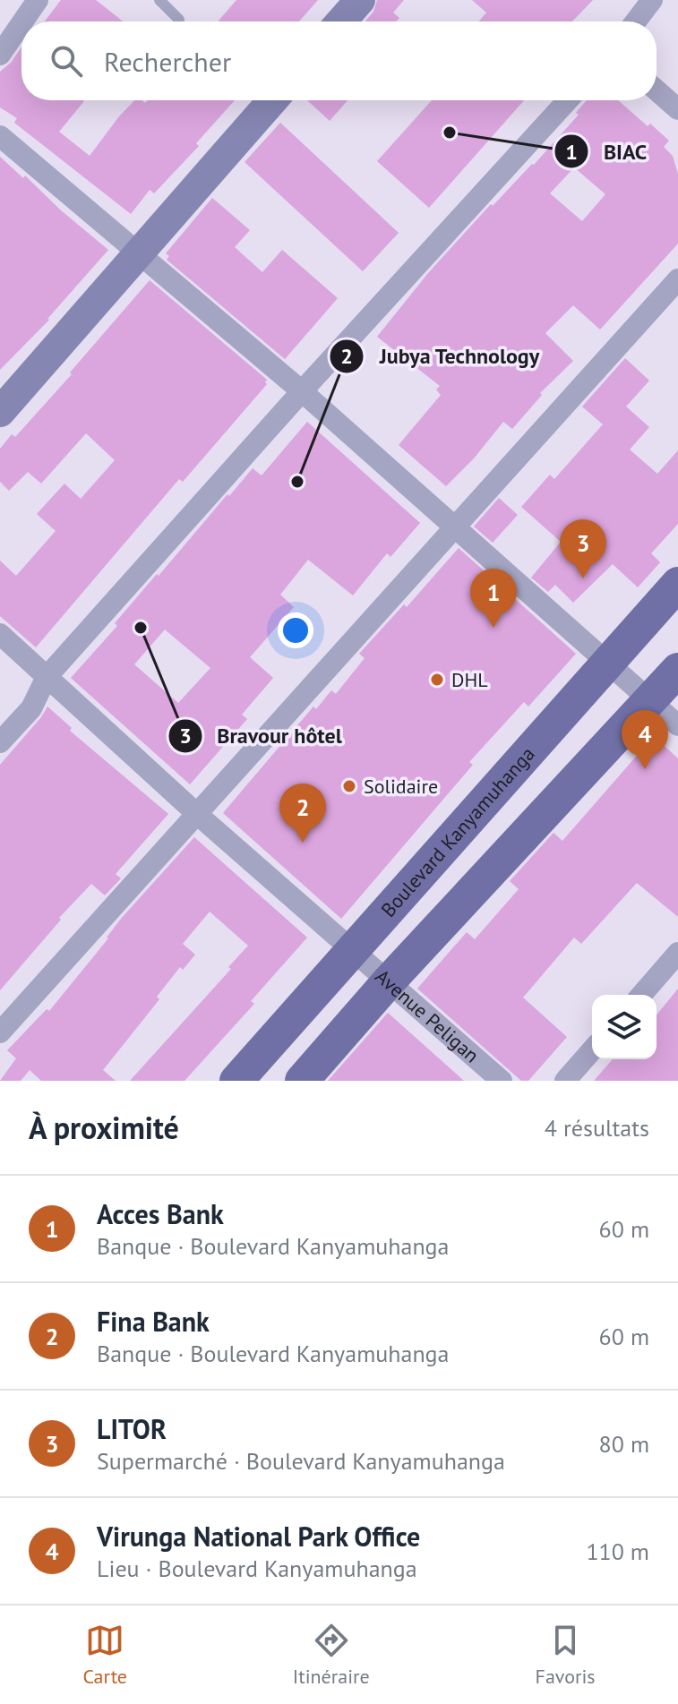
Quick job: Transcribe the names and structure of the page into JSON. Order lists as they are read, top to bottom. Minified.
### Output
{"streets":{"main road":["Boulevard Kanyamuhanga"],"street":["Avenue Peligan"]},"crossings":[["Boulevard Kanyamuhanga","Avenue Peligan"]],"places":["BIAC","Jubya Technology","Bravour hôtel","DHL","Solidaire"],"page":{"search":"Rechercher","pins":["3","1","4","2"],"heading":["À proximité","4 résultats"],"list":[{"mark":"1","name":"Acces Bank","note":"Banque · Boulevard Kanyamuhanga","value":"60 m"},{"mark":"2","name":"Fina Bank","note":"Banque · Boulevard Kanyamuhanga","value":"60 m"},{"mark":"3","name":"LITOR","note":"Supermarché · Boulevard Kanyamuhanga","value":"80 m"},{"mark":"4","name":"Virunga National Park Office","note":"Lieu · Boulevard Kanyamuhanga","value":"110 m"}],"nav":["Carte","Itinéraire","Favoris"]}}
